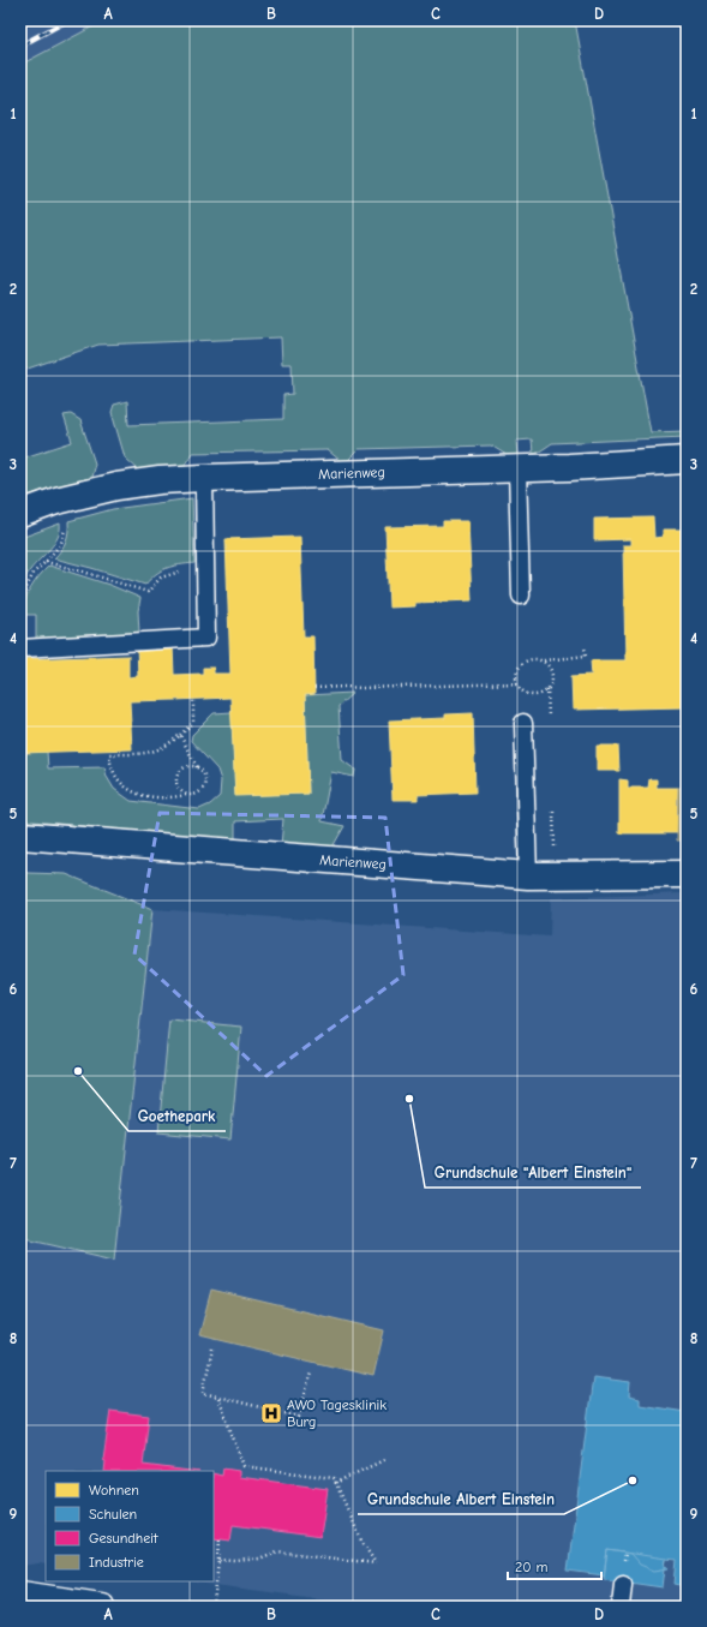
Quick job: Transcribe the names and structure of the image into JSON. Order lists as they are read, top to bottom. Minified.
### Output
{"streets":{"street":["Marienweg"]},"places":{"other":["Goethepark","Grundschule \"Albert Einstein\"","Grundschule Albert Einstein"],"hospital":["AWO Tagesklinik Burg"]},"legend":["Wohnen","Schulen","Gesundheit","Industrie"],"scale_bar":"20 m","grid":{"columns":["A","B","C","D"],"rows":["1","2","3","4","5","6","7","8","9"]}}
